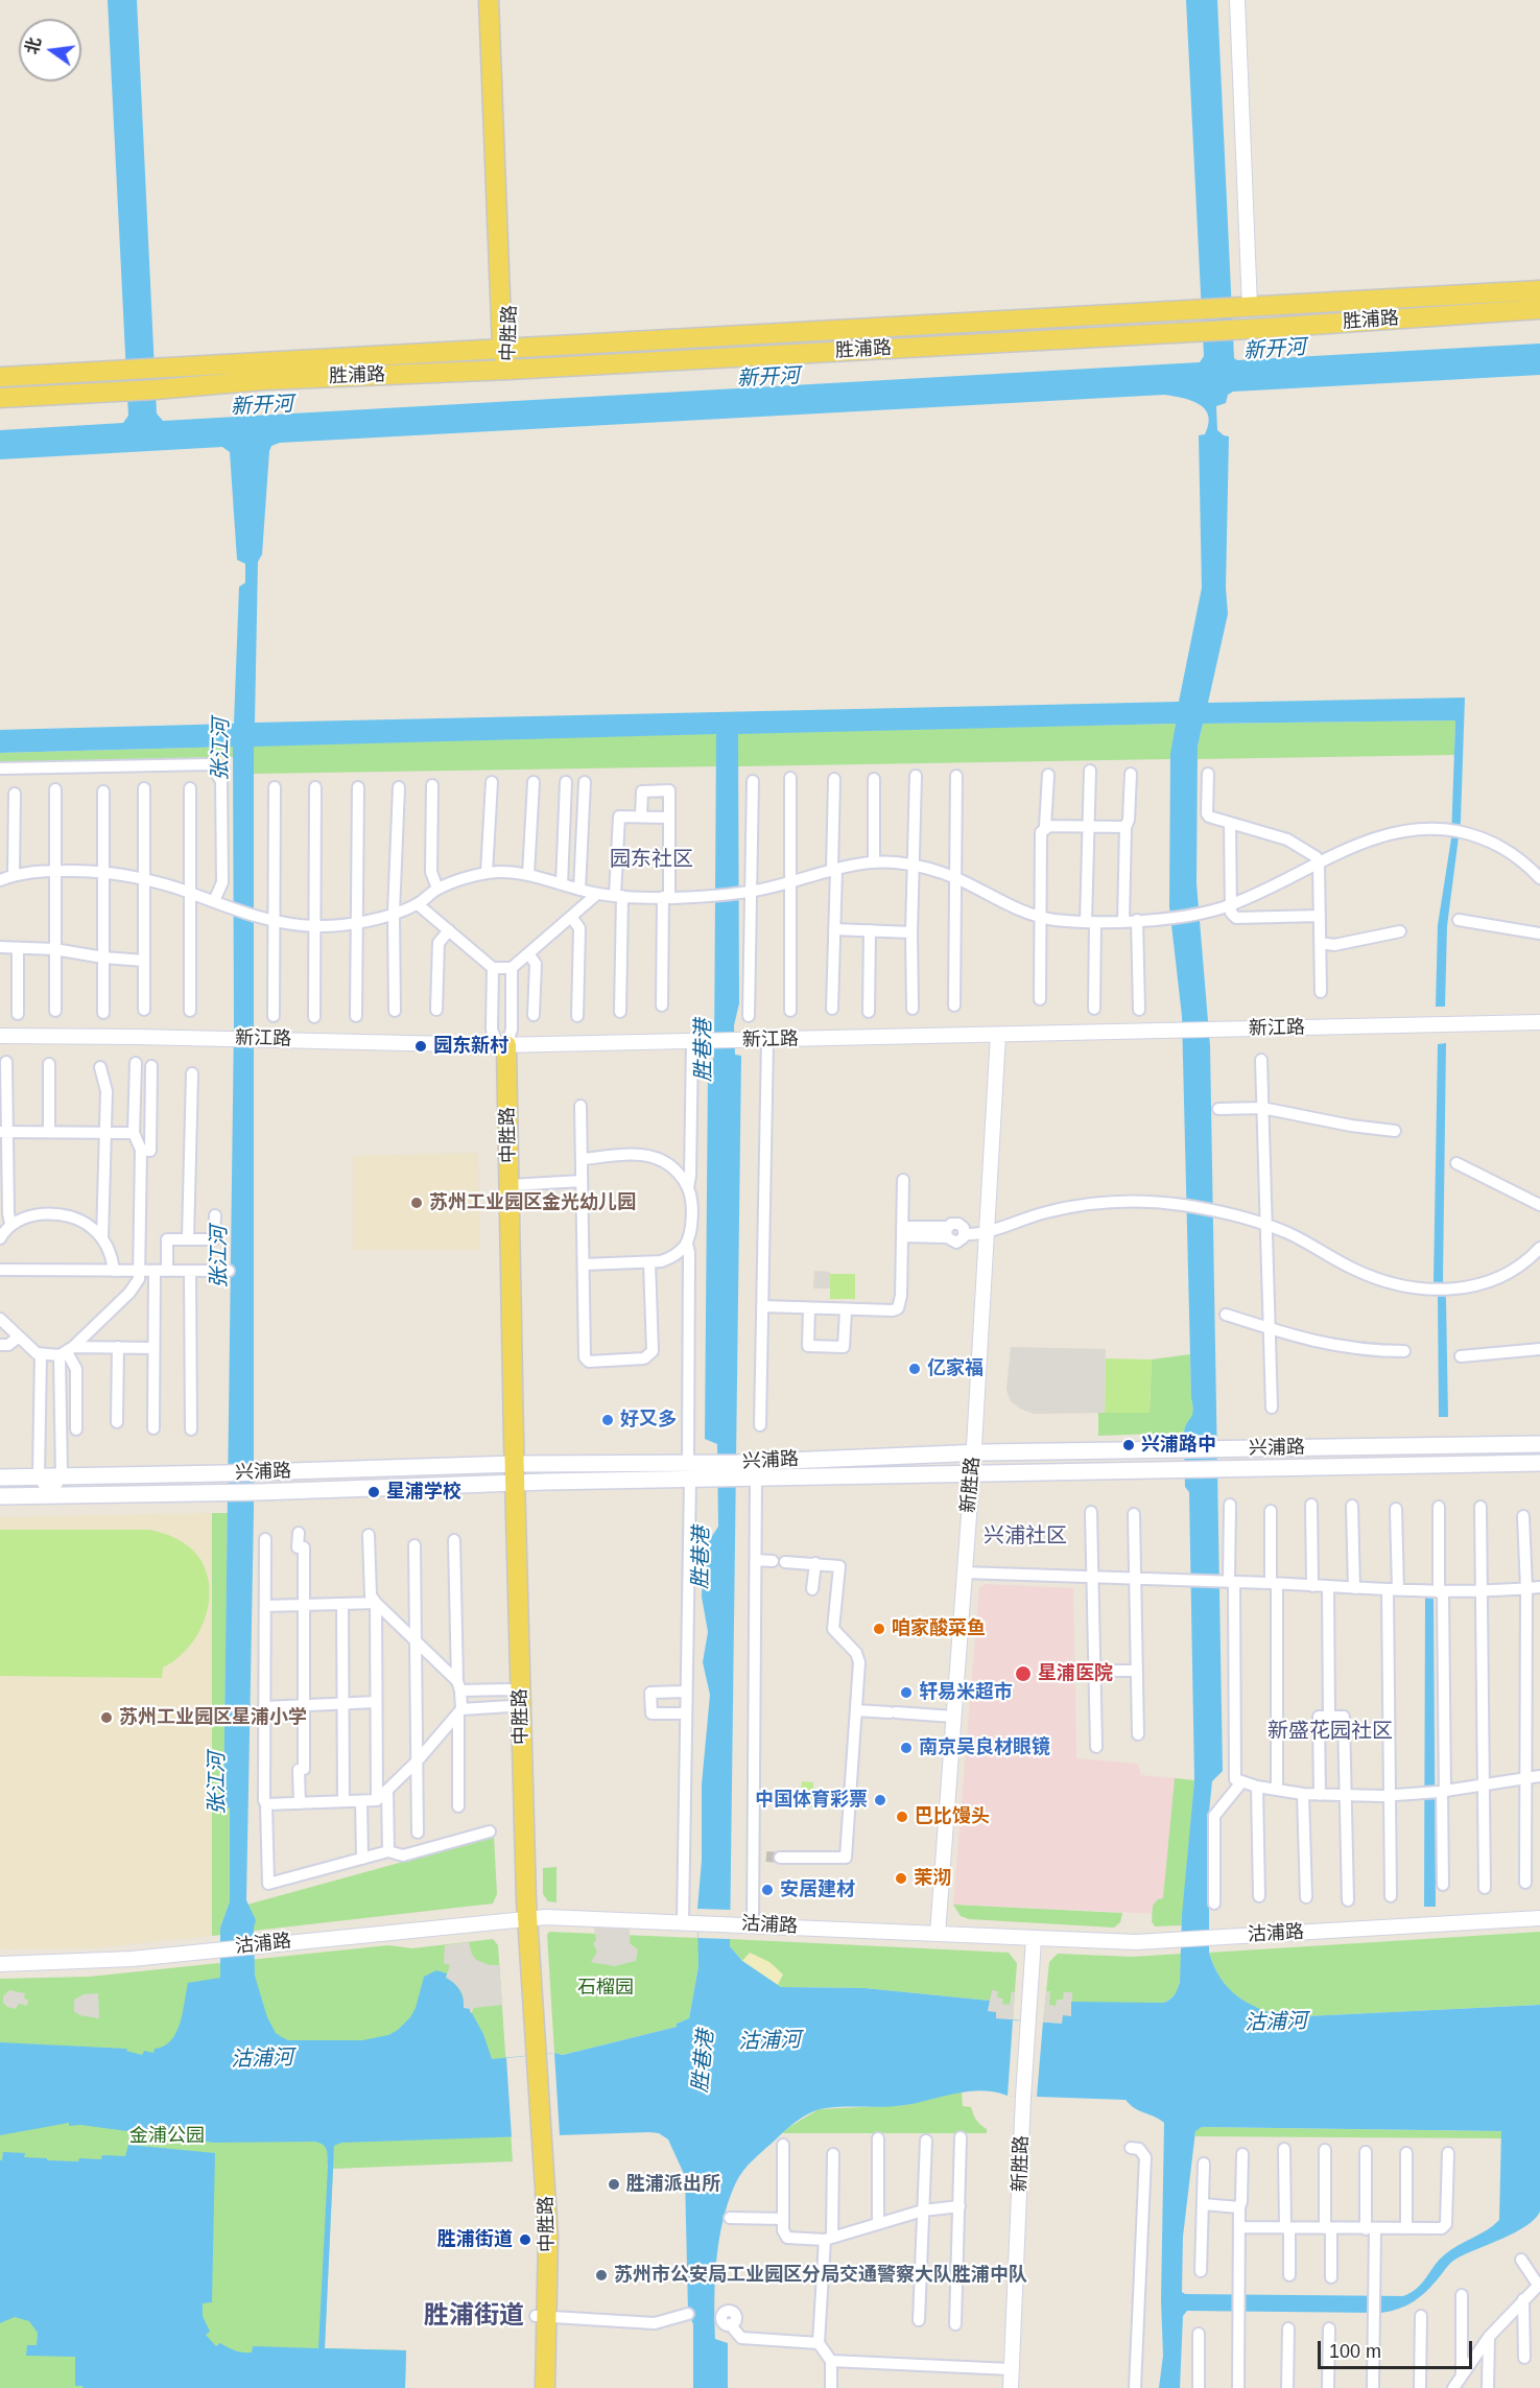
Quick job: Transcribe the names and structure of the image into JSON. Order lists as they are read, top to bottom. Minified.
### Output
{"streets":{"main road":["胜浦路","中胜路","兴浦路"],"street":["新江路","新胜路","沽浦路"]},"crossings":[["胜浦路","中胜路"],["中胜路","新江路"],["中胜路","兴浦路"],["中胜路","沽浦路"],["新江路","新胜路"],["兴浦路","新胜路"],["新胜路","沽浦路"]],"districts":["园东社区","兴浦社区","新盛花园社区","胜浦街道"],"water":["新开河","张江河","胜巷港","沽浦河"],"parks":["石榴园","金浦公园"],"places":["园东新村","苏州工业园区金光幼儿园","亿家福","好又多","兴浦路中","星浦学校","咱家酸菜鱼","星浦医院","轩易米超市","苏州工业园区星浦小学","南京吴良材眼镜","中国体育彩票","巴比馒头","茉沏","安居建材","胜浦派出所","胜浦街道","苏州市公安局工业园区分局交通警察大队胜浦中队"],"scale_bar":"100 m","north":"left"}
